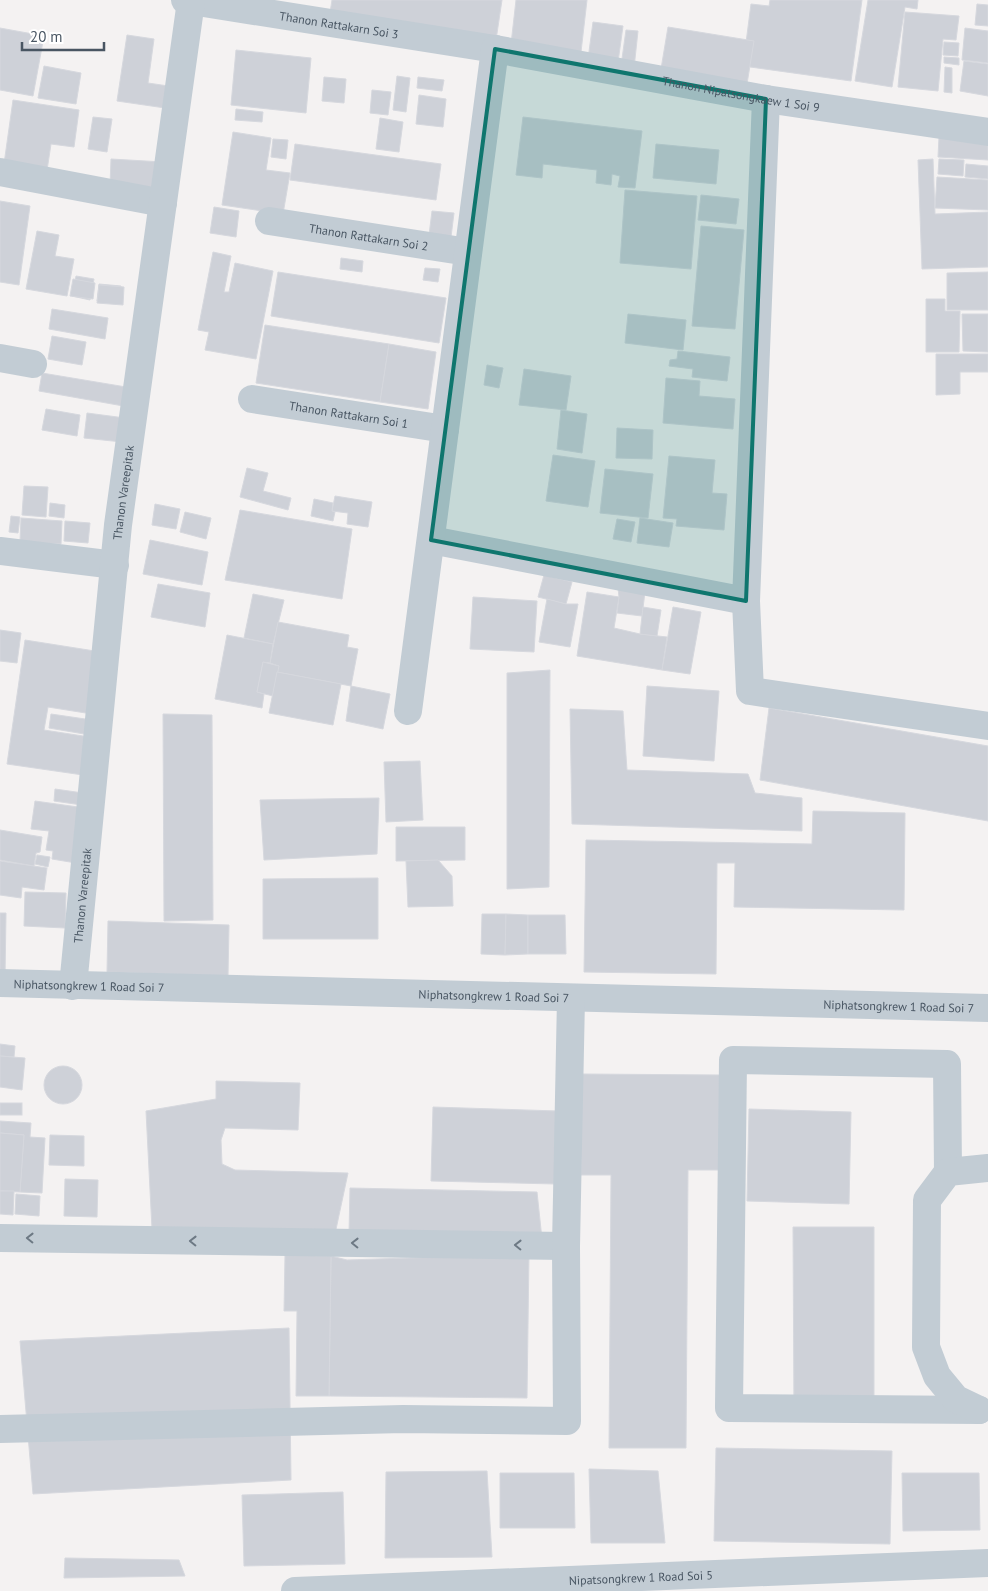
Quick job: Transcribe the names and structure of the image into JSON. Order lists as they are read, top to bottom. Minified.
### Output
{"streets":{"street":["Thanon Rattakarn Soi 3","Thanon Nipatsongkaew 1 Soi 9","Thanon Rattakarn Soi 2","Thanon Rattakarn Soi 1","Thanon Vareepitak","Niphatsongkrew 1 Road Soi 7","Nipatsongkrew 1 Road Soi 5"]},"crossings":[["Thanon Rattakarn Soi 3","Thanon Nipatsongkaew 1 Soi 9"],["Thanon Rattakarn Soi 3","Thanon Vareepitak"],["Thanon Vareepitak","Niphatsongkrew 1 Road Soi 7"]],"scale_bar":"20 m"}
